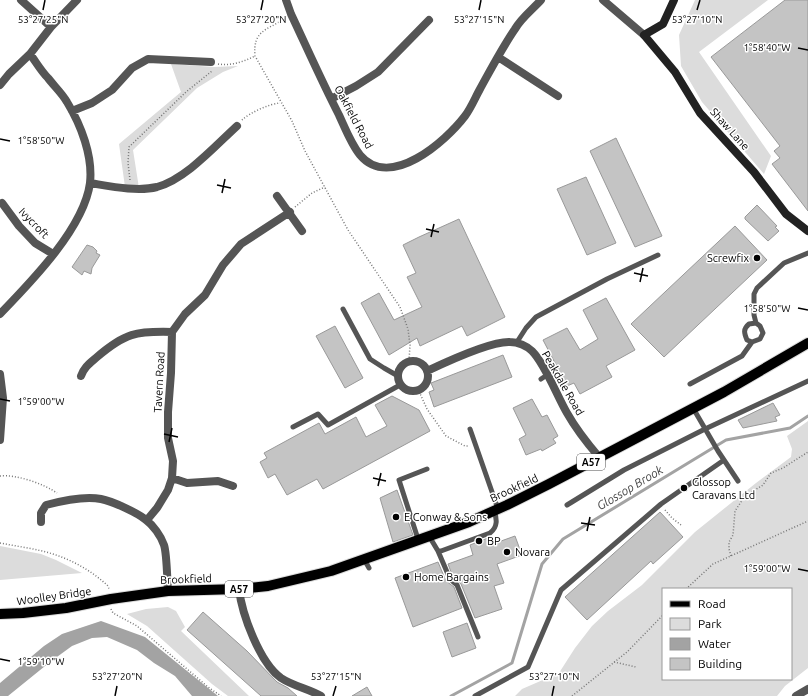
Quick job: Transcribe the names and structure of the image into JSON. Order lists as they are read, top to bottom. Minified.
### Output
{"streets":{"main road":["A57","Brookfield","Woolley Bridge"],"street":["Oakfield Road","Shaw Lane","Ivycroft","Tavern Road","Peakdale Road"]},"crossings":[["Peakdale Road","Brookfield"],["Brookfield","Woolley Bridge"]],"water":["Glossop Brook"],"places":["Screwfix","Glossop Caravans Ltd","E Conway & Sons","BP","Novara","Home Bargains"],"legend":["Road","Park","Water","Building"],"coordinates":["53°27'25\"N","53°27'20\"N","53°27'15\"N","53°27'10\"N","1°58'40\"W","1°58'50\"W","1°59'00\"W","1°59'10\"W"]}
